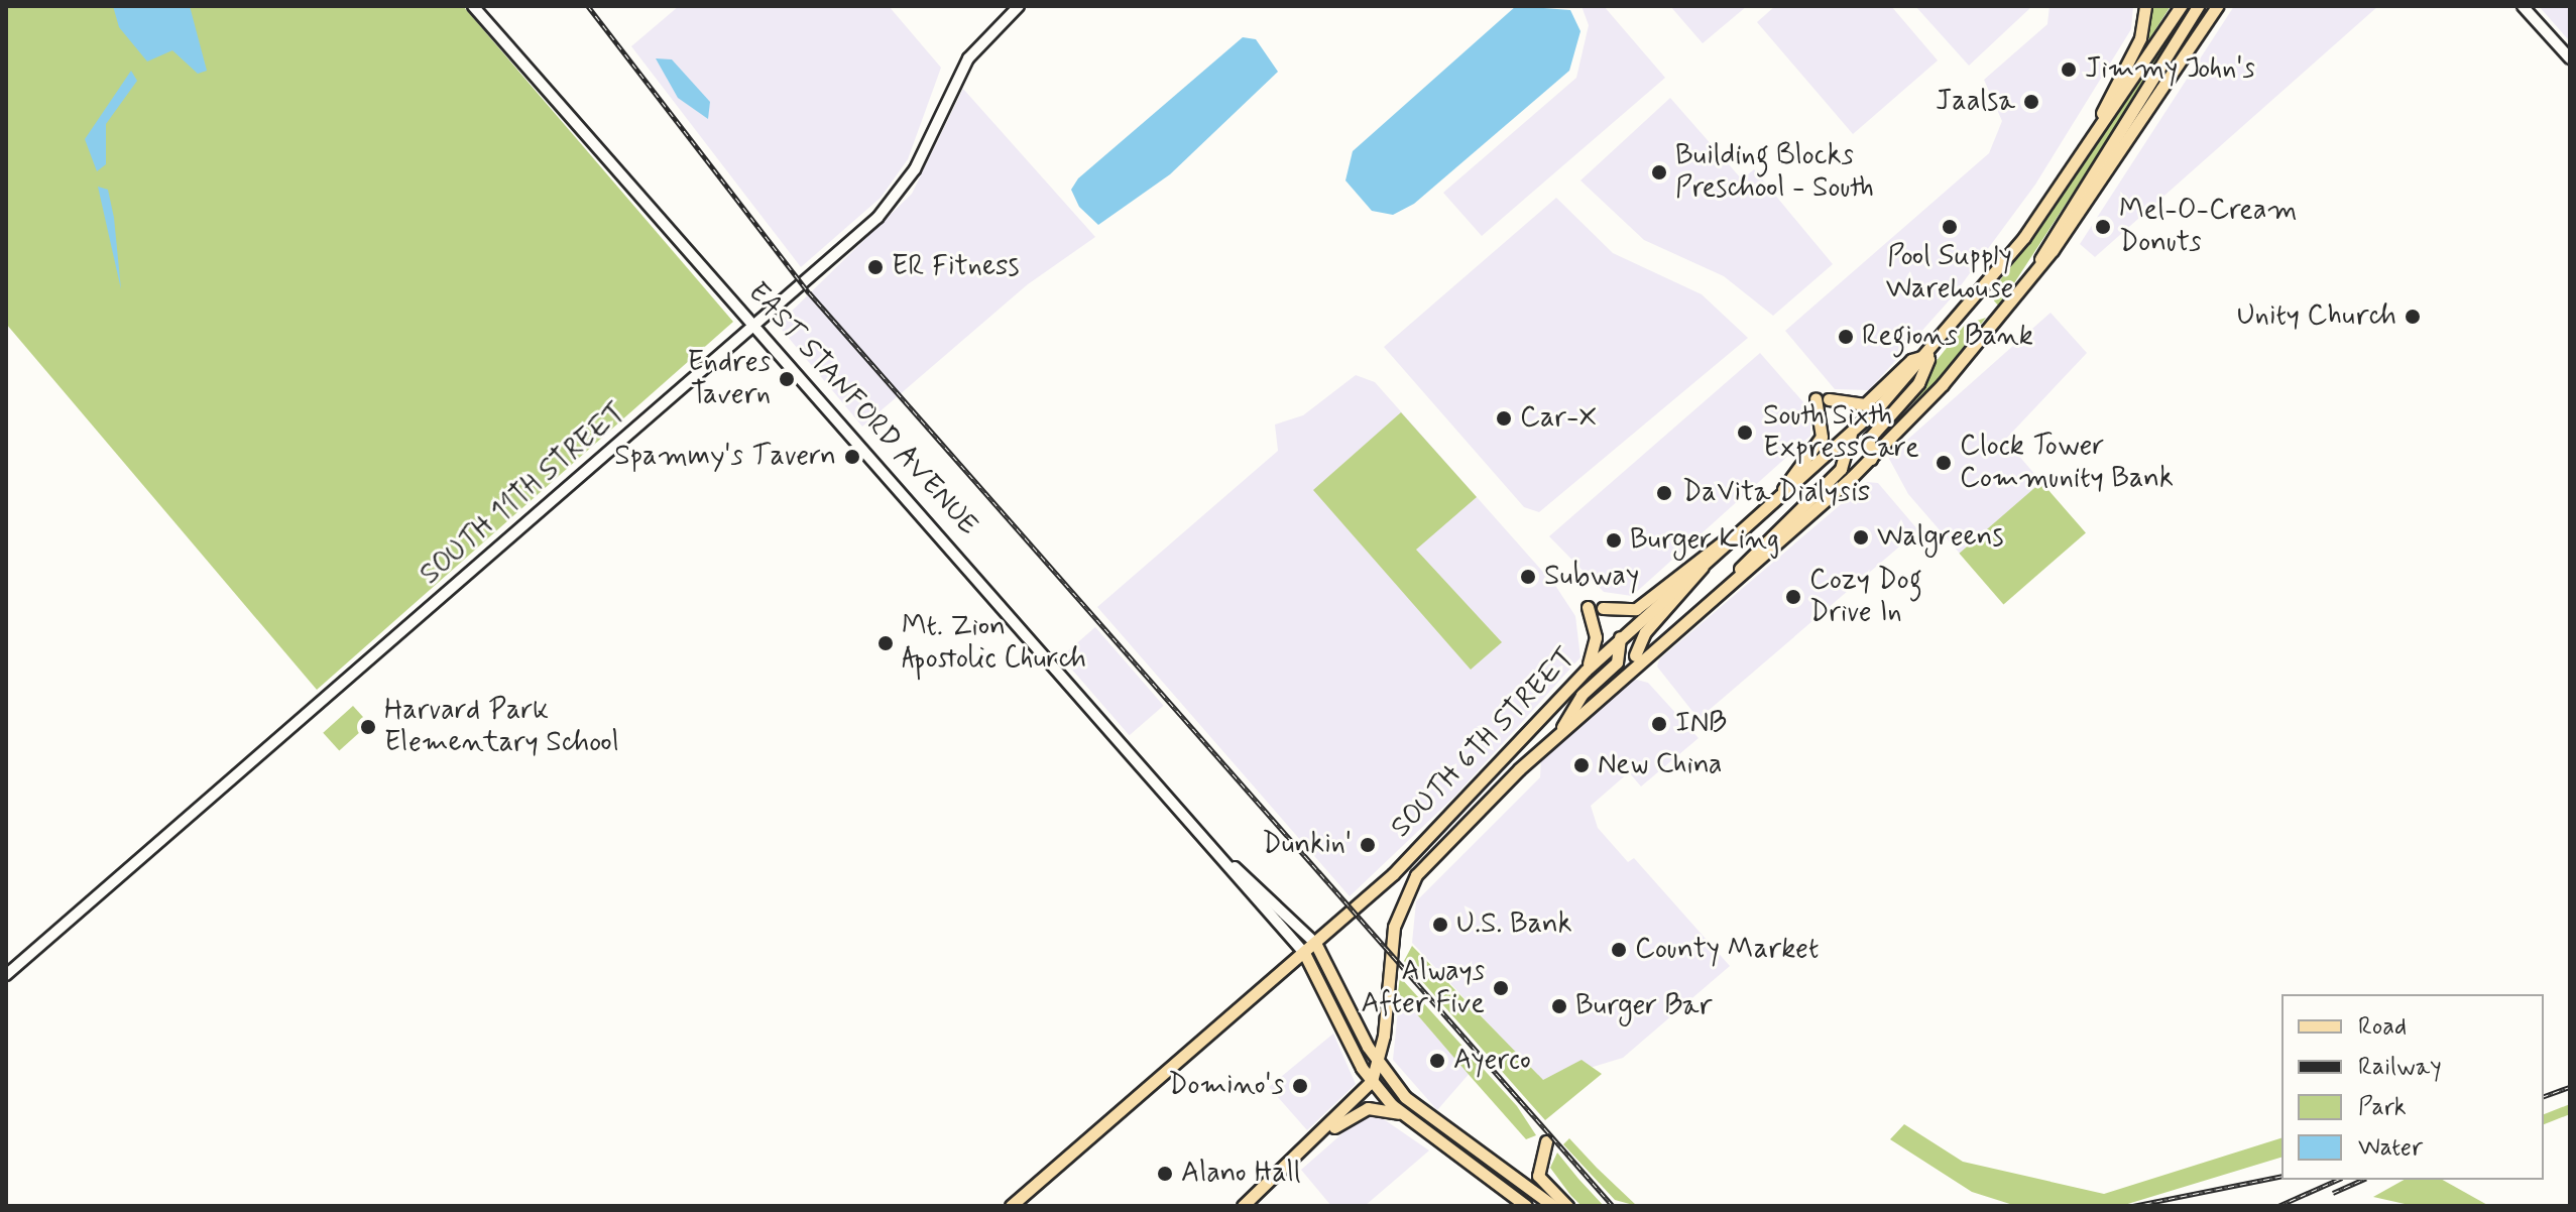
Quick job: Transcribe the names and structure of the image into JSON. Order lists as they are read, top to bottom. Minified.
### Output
{"streets":{"main road":["EAST STANFORD AVENUE","SOUTH 6TH STREET"],"street":["SOUTH 11TH STREET"]},"crossings":[["EAST STANFORD AVENUE","SOUTH 11TH STREET"],["EAST STANFORD AVENUE","SOUTH 6TH STREET"]],"places":["Jimmy John's","Jaalsa","Building Blocks Preschool - South","Pool Supply Warehouse","Mel-O-Cream Donuts","ER Fitness","Unity Church","Regions Bank","Endres Tavern","Car-X","South Sixth ExpressCare","Spammy's Tavern","Clock Tower Community Bank","DaVita Dialysis","Walgreens","Burger King","Subway","Cozy Dog Drive In","Mt. Zion Apostolic Church","INB","Harvard Park Elementary School","New China","Dunkin'","U.S. Bank","County Market","Always After Five","Burger Bar","Ayerco","Domino's","Alano Hall"],"legend":["Road","Railway","Park","Water"]}
